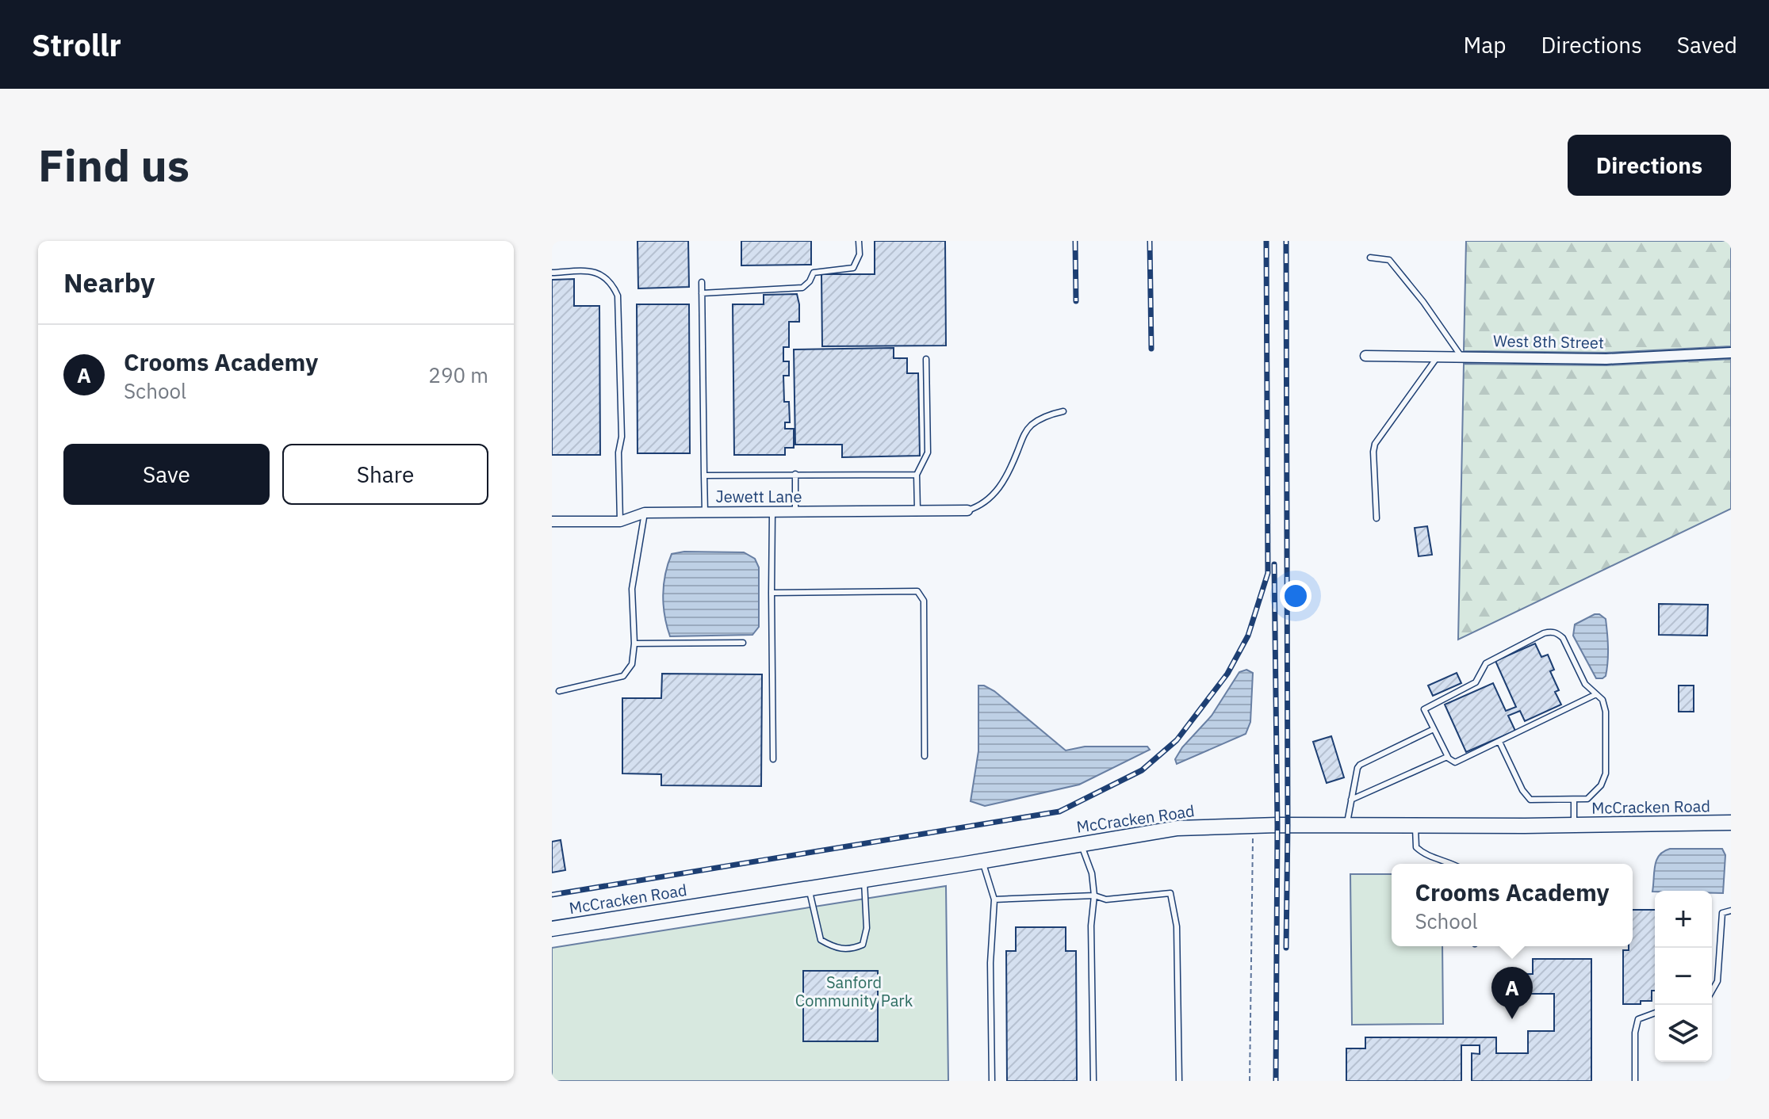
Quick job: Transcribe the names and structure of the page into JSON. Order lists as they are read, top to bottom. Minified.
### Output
{"streets":{"street":["West 8th Street","Jewett Lane","McCracken Road"]},"parks":["Sanford Community Park"],"page":{"header":"Strollr","nav":["Map","Directions","Saved"],"buttons":["Directions",["Save","Share"]],"title":"Find us","heading":"Nearby","list":[{"mark":"A","name":"Crooms Academy","note":"School","value":"290 m"}],"popup":["Crooms Academy","School"],"map_buttons":["+","−"],"pins":"A"}}
